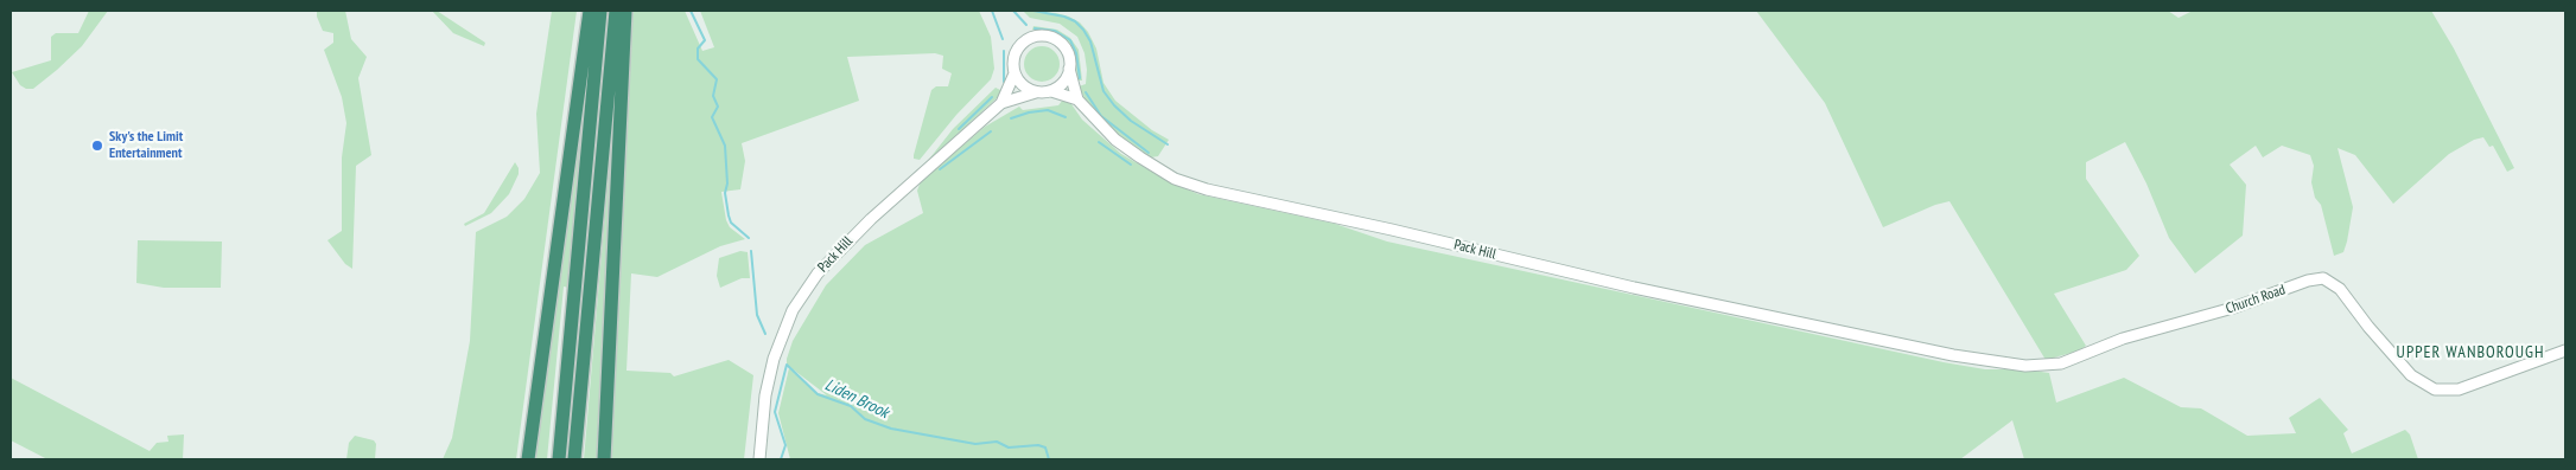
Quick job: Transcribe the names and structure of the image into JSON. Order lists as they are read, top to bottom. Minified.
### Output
{"streets":{"street":["Pack Hill","Church Road"]},"crossings":[["Pack Hill","Church Road"]],"districts":["UPPER WANBOROUGH"],"water":["Liden Brook"],"places":["Sky's the Limit Entertainment"]}
